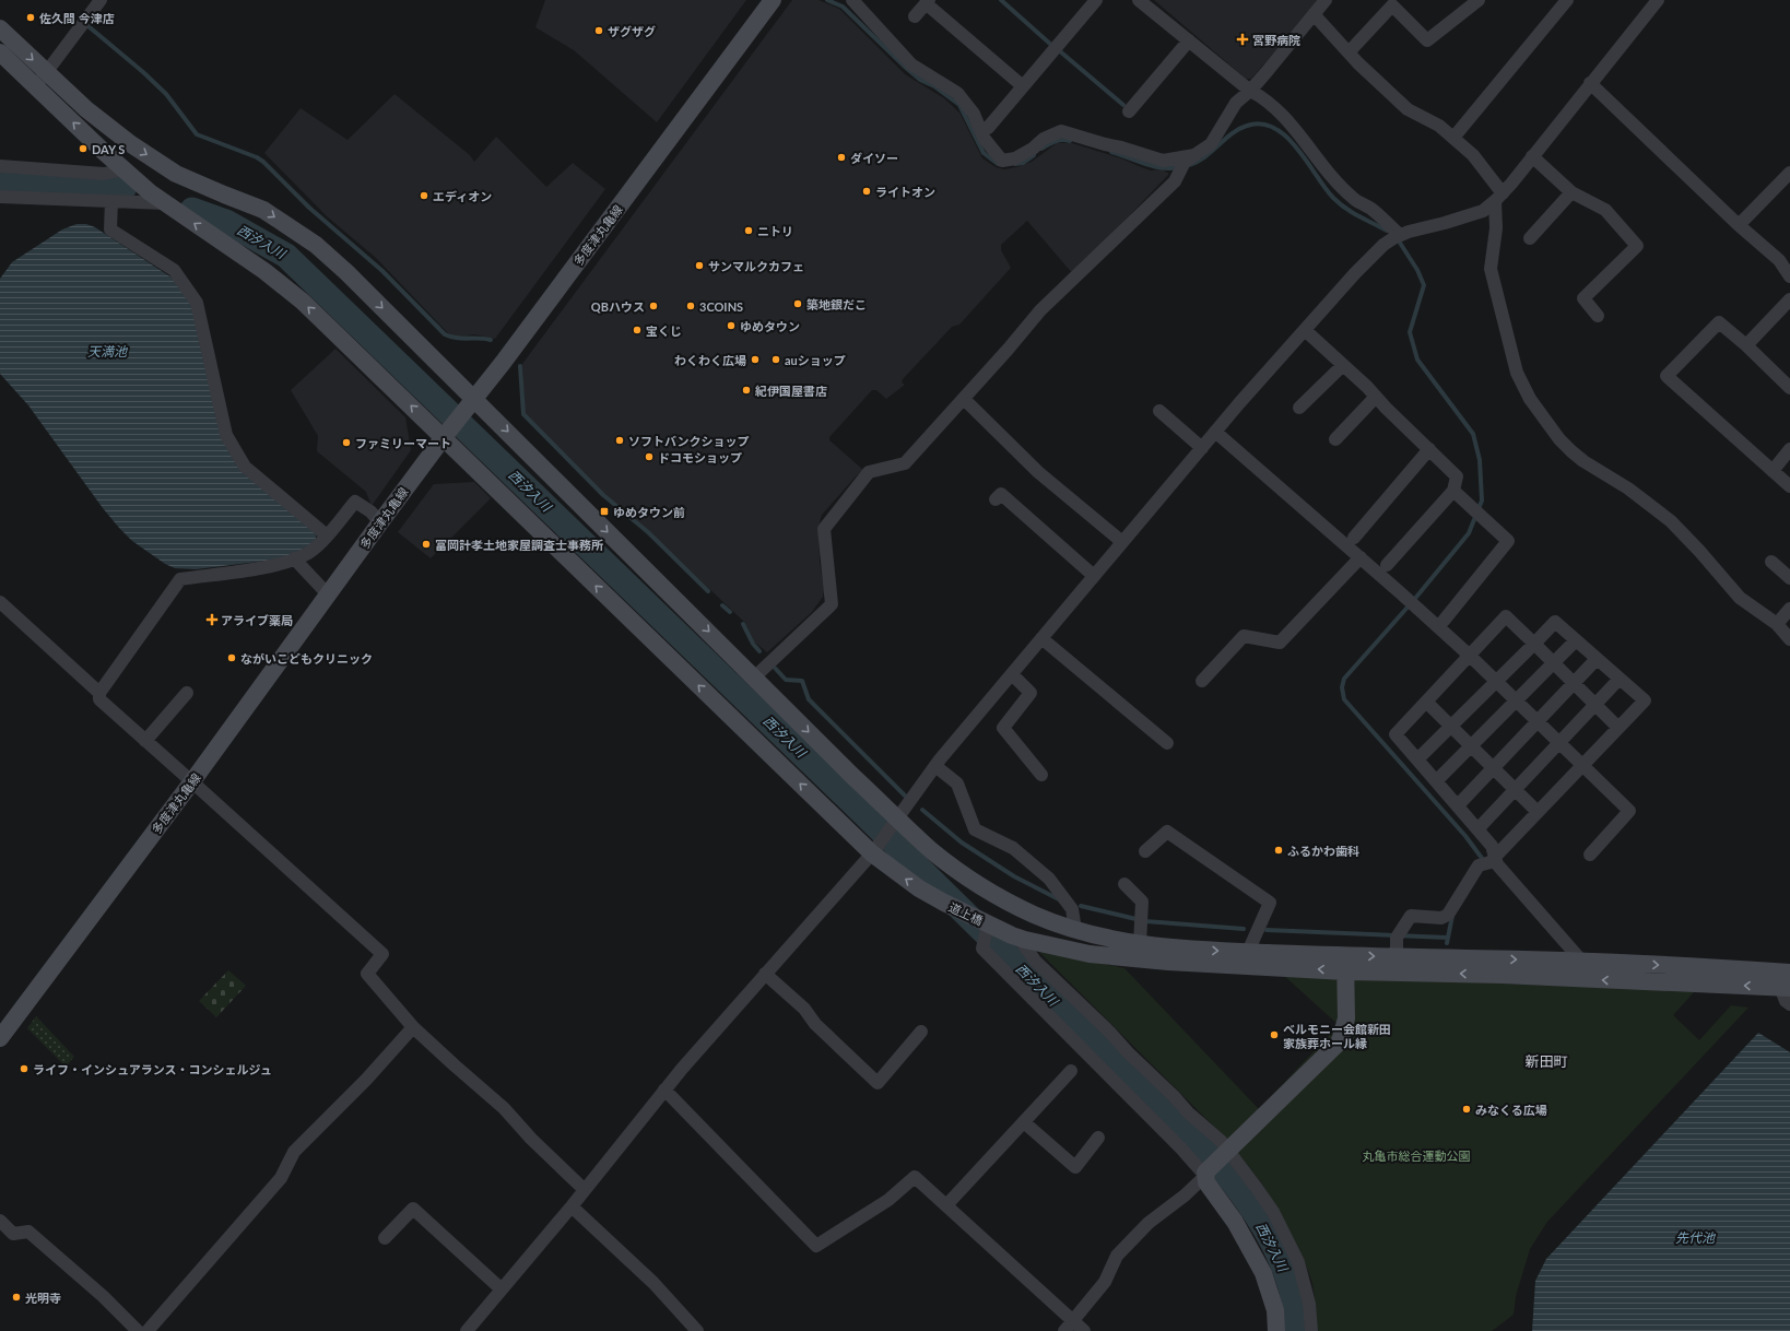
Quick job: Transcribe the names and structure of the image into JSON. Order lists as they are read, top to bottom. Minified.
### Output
{"streets":{"street":["多度津丸亀線","道上橋"]},"crossings":[["多度津丸亀線","道上橋"]],"districts":["新田町"],"water":["西汐入川","天満池","先代池"],"parks":["丸亀市総合運動公園"],"places":{"other":["佐久間 今津店","ザグザグ","DAY S","ダイソー","ライトオン","エディオン","ニトリ","サンマルクカフェ","築地銀だこ","QBハウス","3COINS","ゆめタウン","宝くじ","わくわく広場","auショップ","紀伊国屋書店","ソフトバンクショップ","ファミリーマート","ドコモショップ","冨岡計孝土地家屋調査士事務所","ながいこどもクリニック","ふるかわ歯科","ベルモニー会館新田 家族葬ホール縁","ライフ・インシュアランス・コンシェルジュ","みなくる広場","光明寺"],"health":["宮野病院","アライブ薬局"],"transit":["ゆめタウン前"]}}
